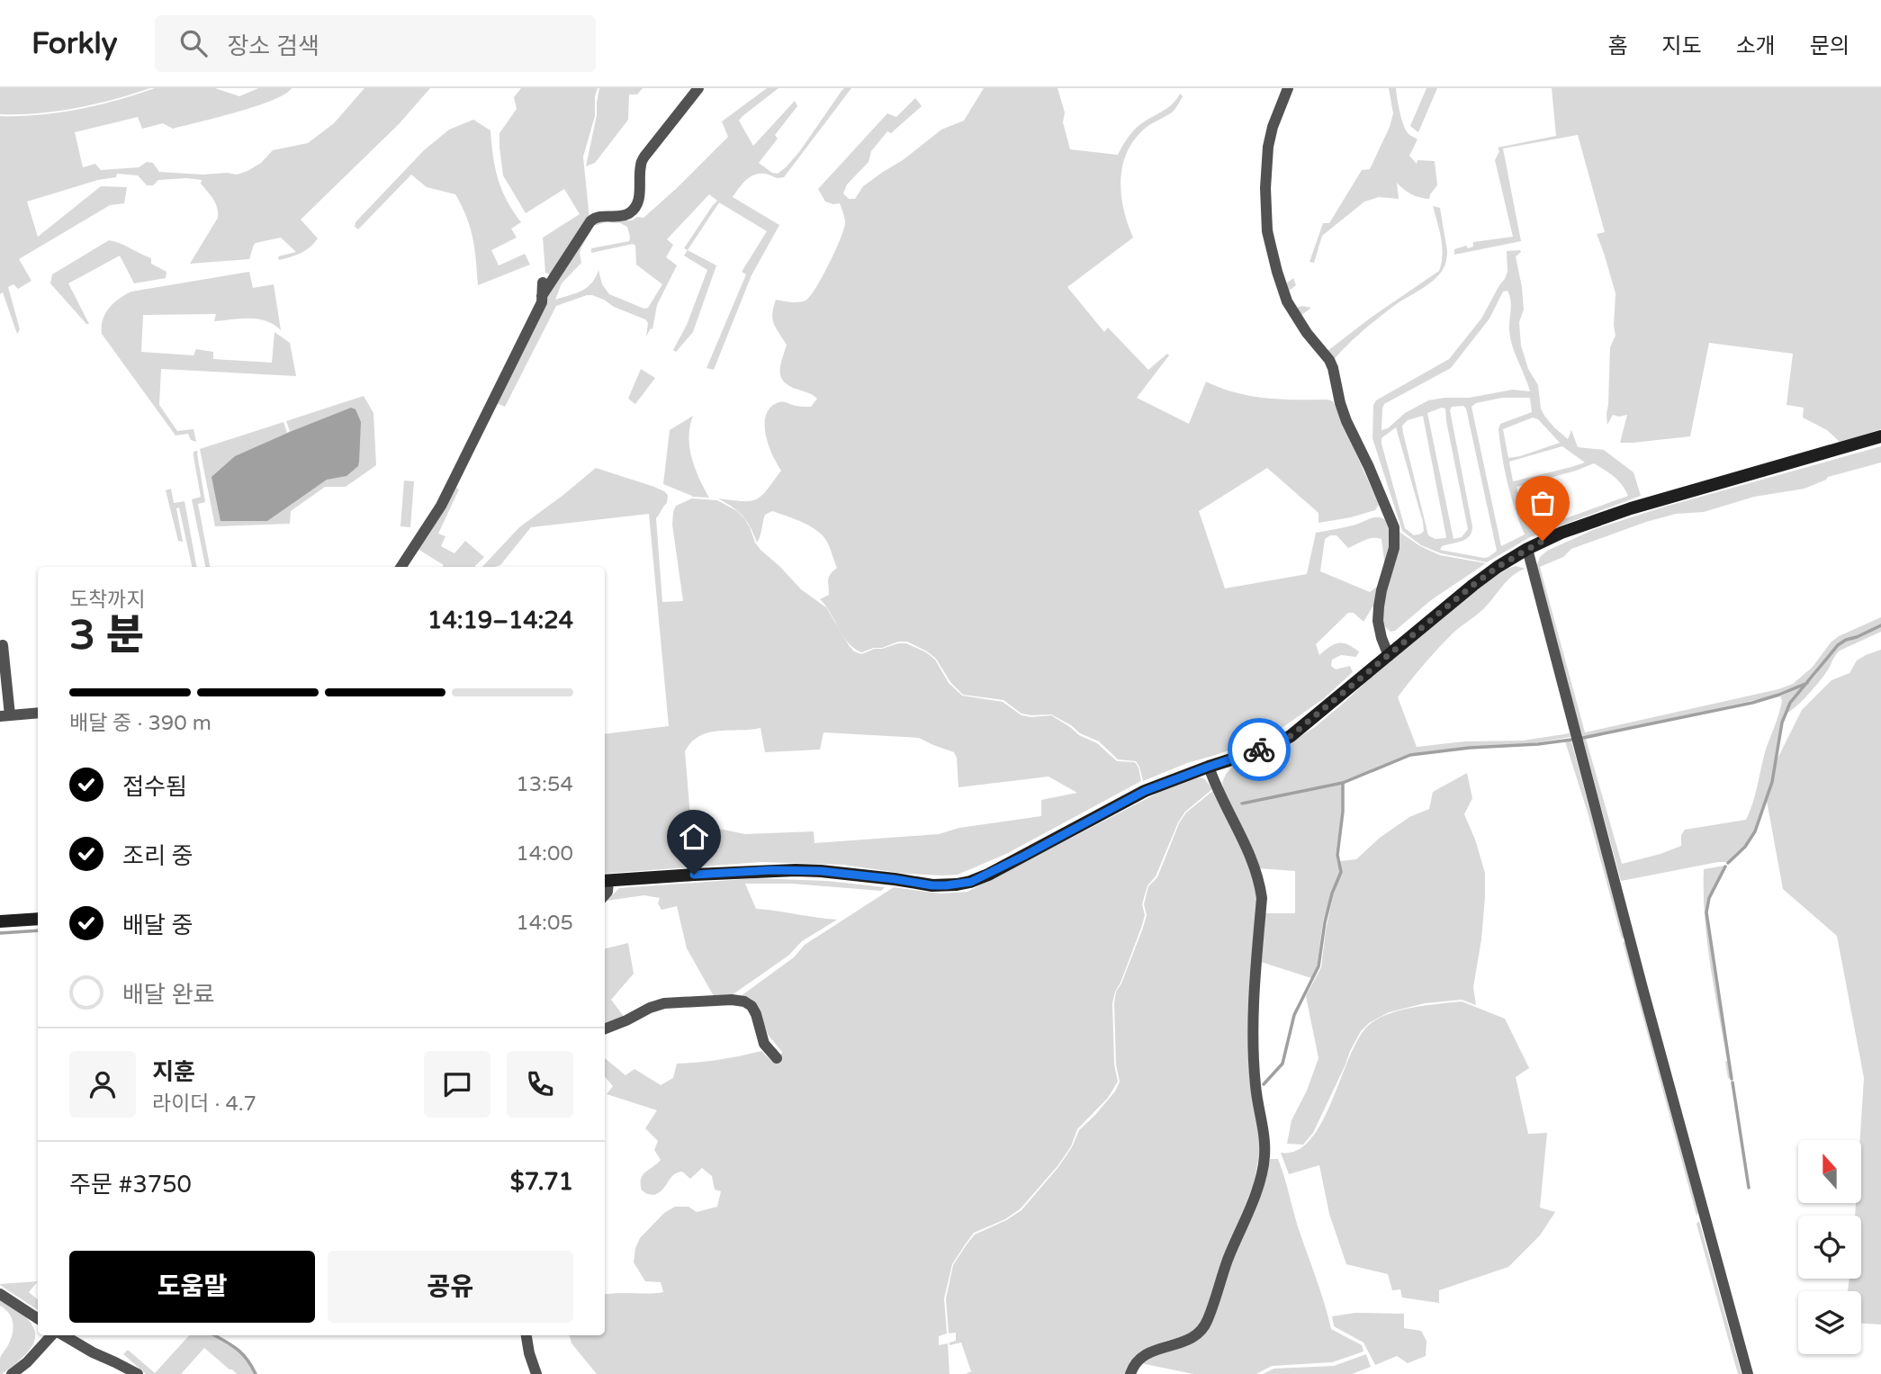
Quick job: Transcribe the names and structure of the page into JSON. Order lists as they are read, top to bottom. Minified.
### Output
{"north":"top","page":{"header":"Forkly","search":"장소 검색","nav":["홈","지도","소개","문의"],"heading":["3 분","도착까지","14:19–14:24"],"panel":["지훈","라이더 · 4.7","주문 #3750","$7.71"],"bar":"배달 중 · 390 m","list":[["접수됨","13:54"],["조리 중","14:00"],["배달 중","14:05"],"배달 완료"],"buttons":["도움말","공유"]}}
